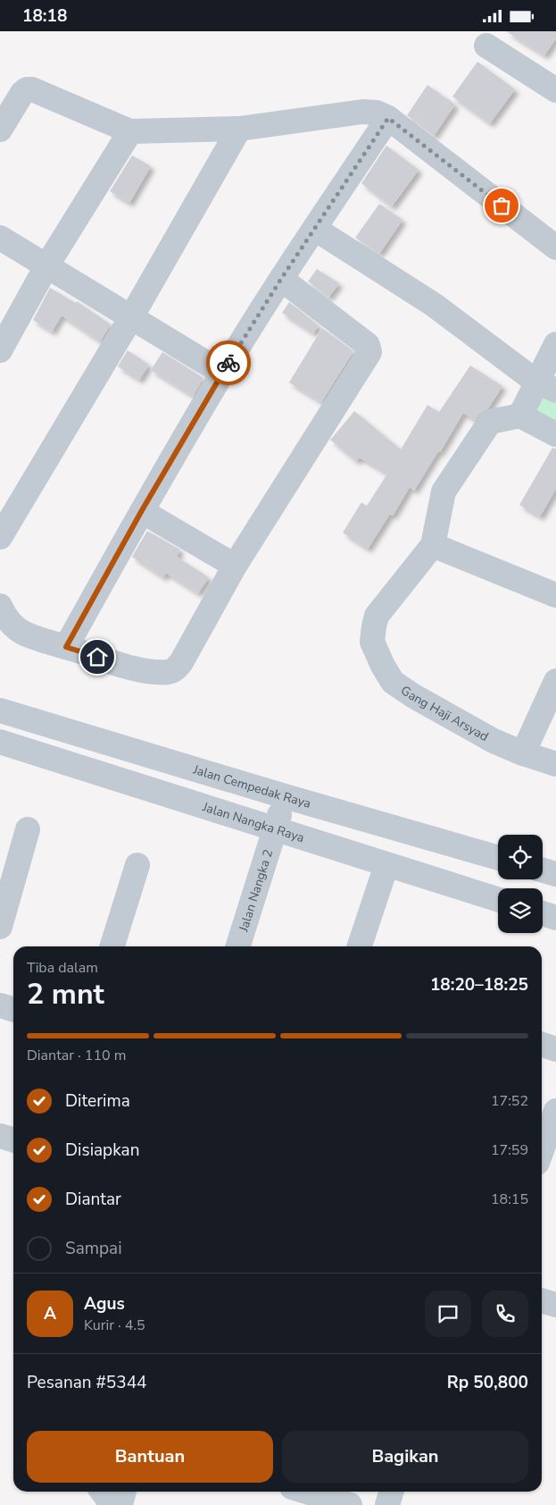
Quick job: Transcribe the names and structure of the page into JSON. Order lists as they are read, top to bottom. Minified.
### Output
{"streets":{"street":["Gang Haji Arsyad","Jalan Cempedak Raya","Jalan Nangka Raya","Jalan Nangka 2"]},"crossings":[["Jalan Cempedak Raya","Jalan Nangka 2"],["Jalan Nangka Raya","Jalan Nangka 2"]],"page":{"status":"18:18","heading":["2 mnt","Tiba dalam","18:20–18:25"],"panel":["Agus","Kurir · 4.5","Pesanan #5344","Rp 50,800"],"bar":"Diantar · 110 m","list":[["Diterima","17:52"],["Disiapkan","17:59"],["Diantar","18:15"],"Sampai"],"round":"A","buttons":["Bantuan","Bagikan"]}}
